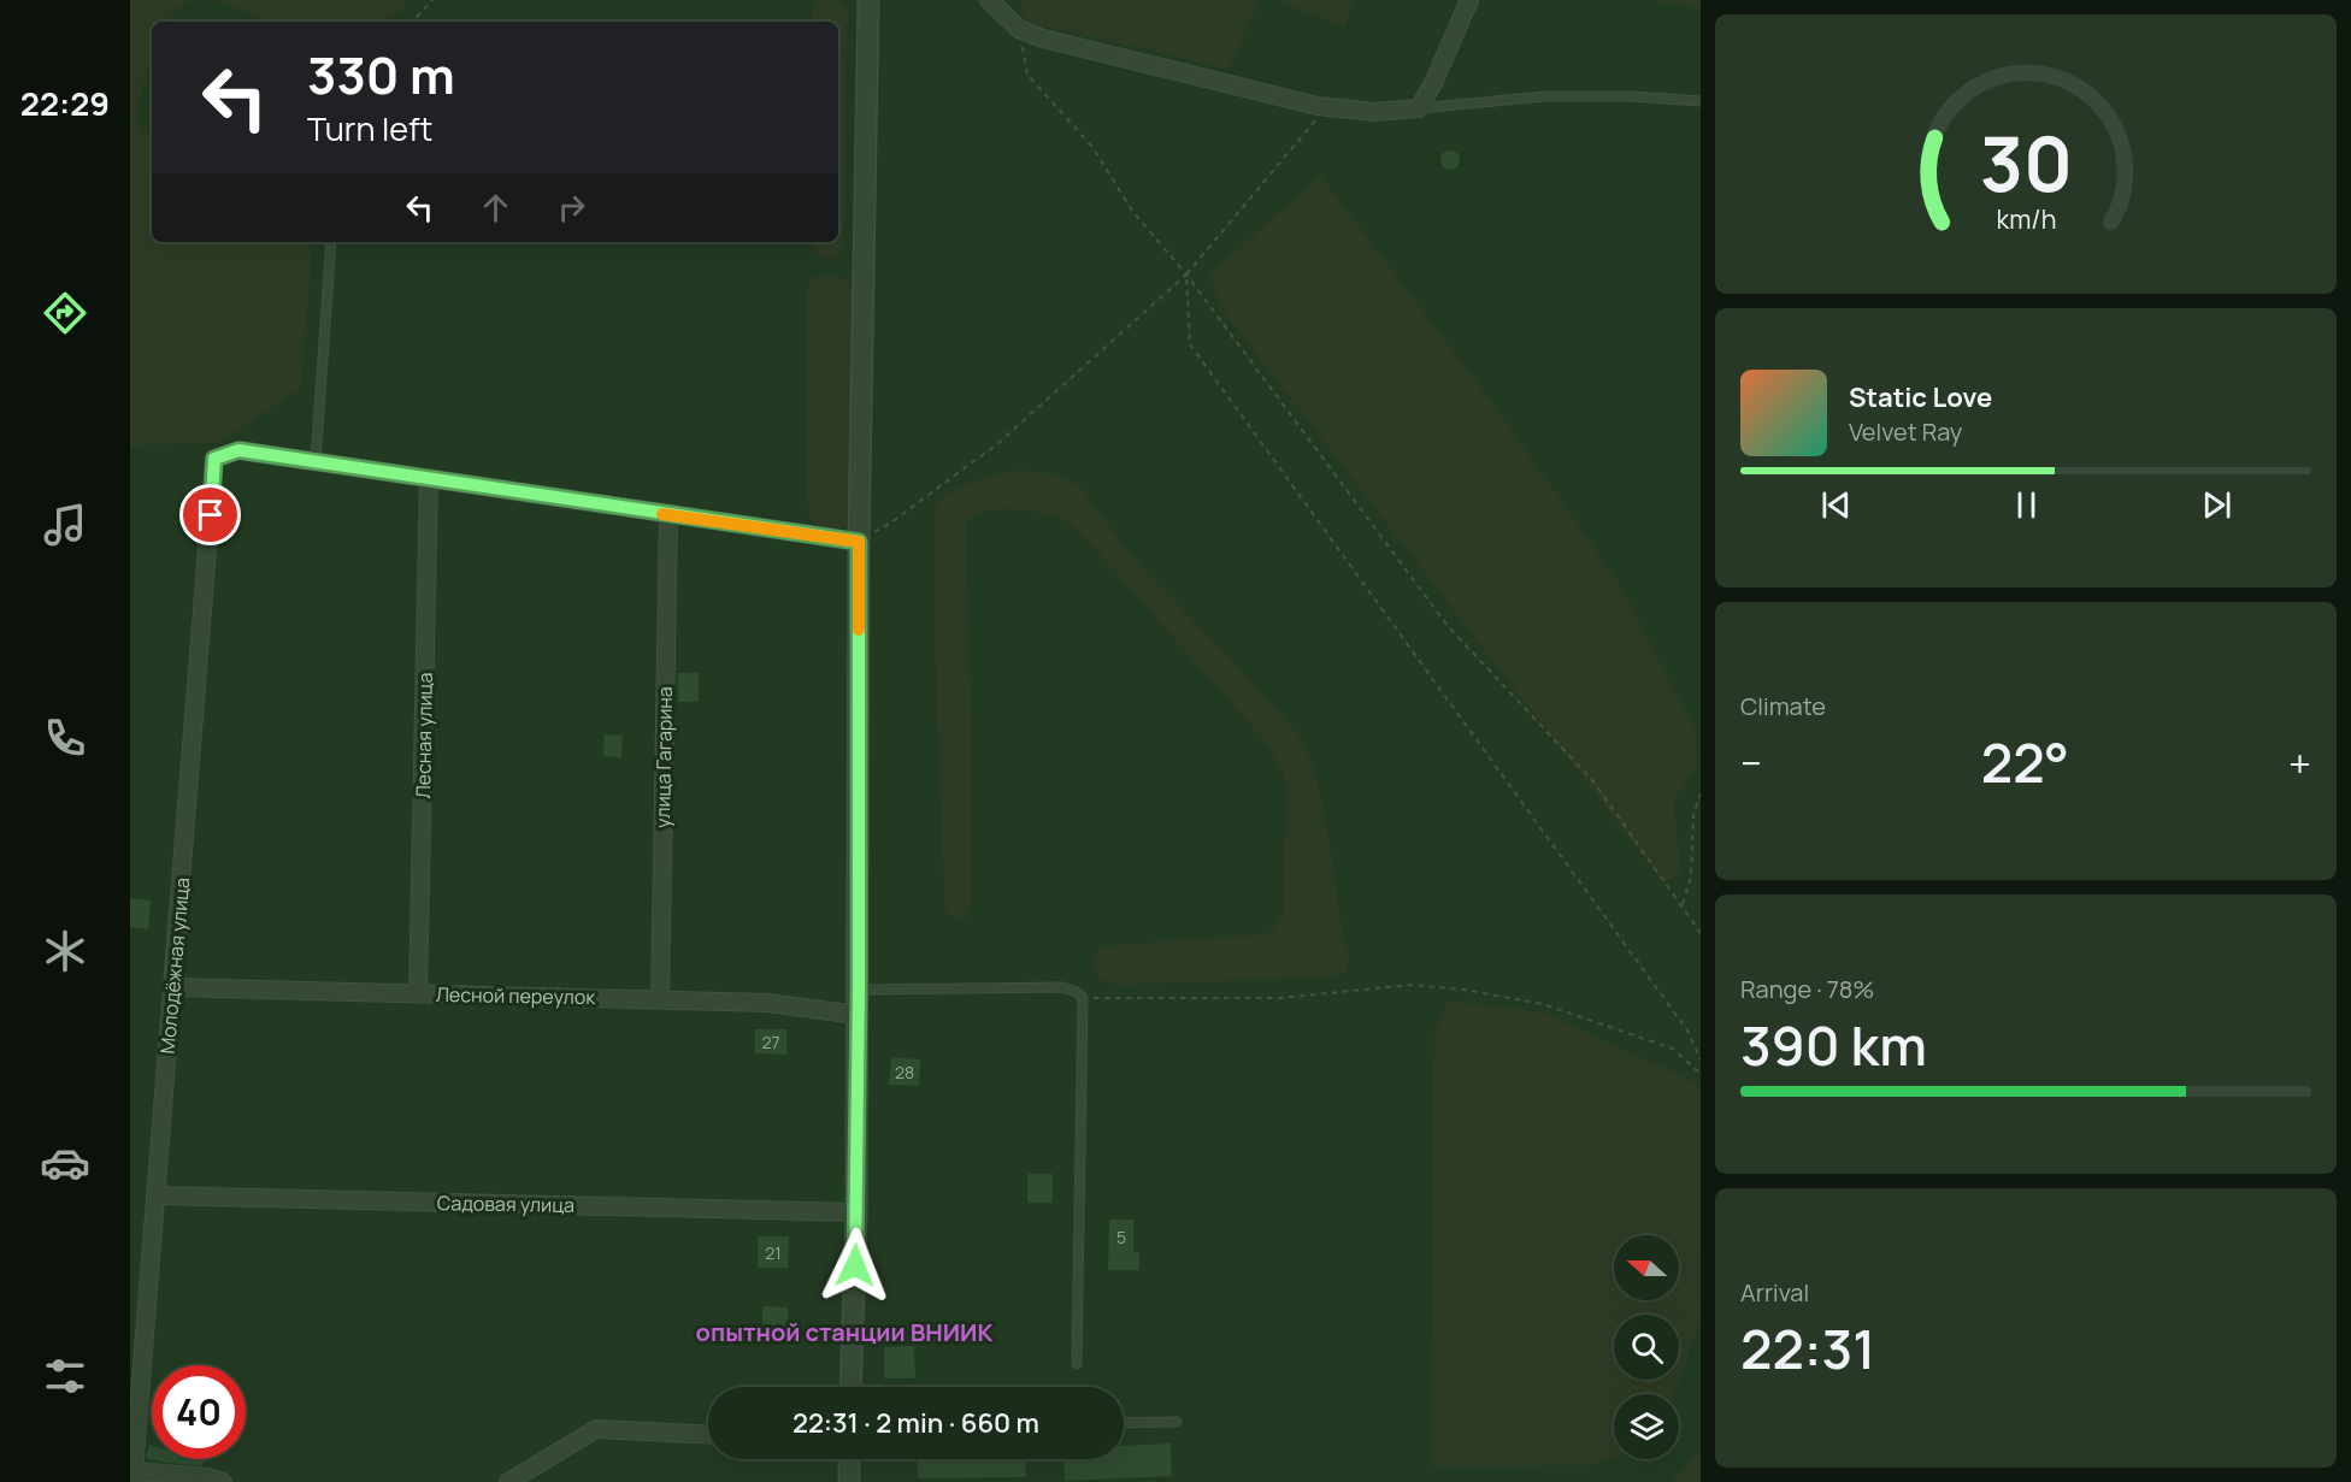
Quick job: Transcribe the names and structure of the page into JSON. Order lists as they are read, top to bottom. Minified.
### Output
{"streets":{"street":["Лесная улица","улица Гагарина","Молодёжная улица","Лесной переулок","Садовая улица"]},"crossings":[["Лесная улица","Лесной переулок"],["улица Гагарина","Лесной переулок"],["Молодёжная улица","Лесной переулок"],["Молодёжная улица","Садовая улица"]],"districts":["опытной станции ВНИИК"],"house_numbers":["27","28","5","21"],"north":"left","page":{"tabs":"22:29","turn":["330 m","Turn left"],"song":["Static Love","Velvet Ray"],"tile":["Climate",["Range · 78%","390 km"],["Arrival","22:31"]],"heat":["−","22°","+"],"limit":"40","trip":"22:31 · 2 min · 660 m","gauge":["30","km/h"]}}
